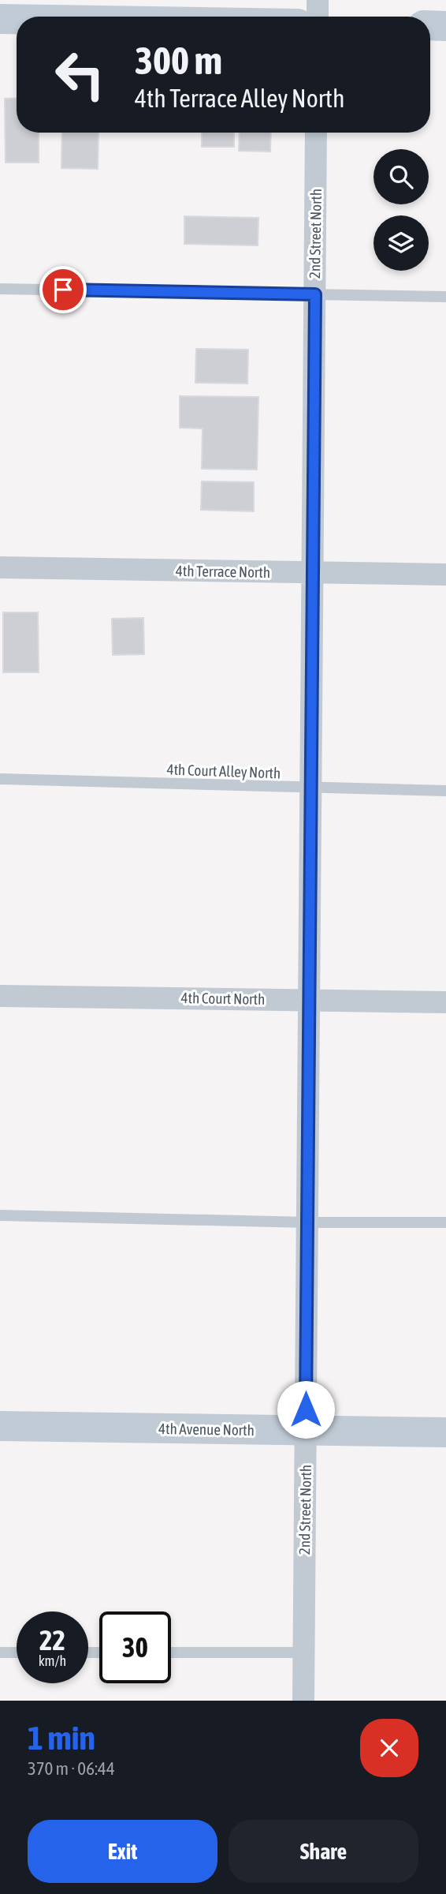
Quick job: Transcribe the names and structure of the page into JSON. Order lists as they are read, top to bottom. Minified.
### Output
{"streets":{"street":["2nd Street North","4th Terrace North","4th Court North","4th Avenue North"],"lane":["4th Court Alley North"]},"crossings":[["2nd Street North","4th Terrace North"],["2nd Street North","4th Court Alley North"],["2nd Street North","4th Court North"],["2nd Street North","4th Avenue North"]],"page":{"turn":["300 m","4th Terrace Alley North"],"speed":"22 km/h","limit":"30","heading":["1 min","370 m · 06:44"],"buttons":["Exit","Share"]}}
